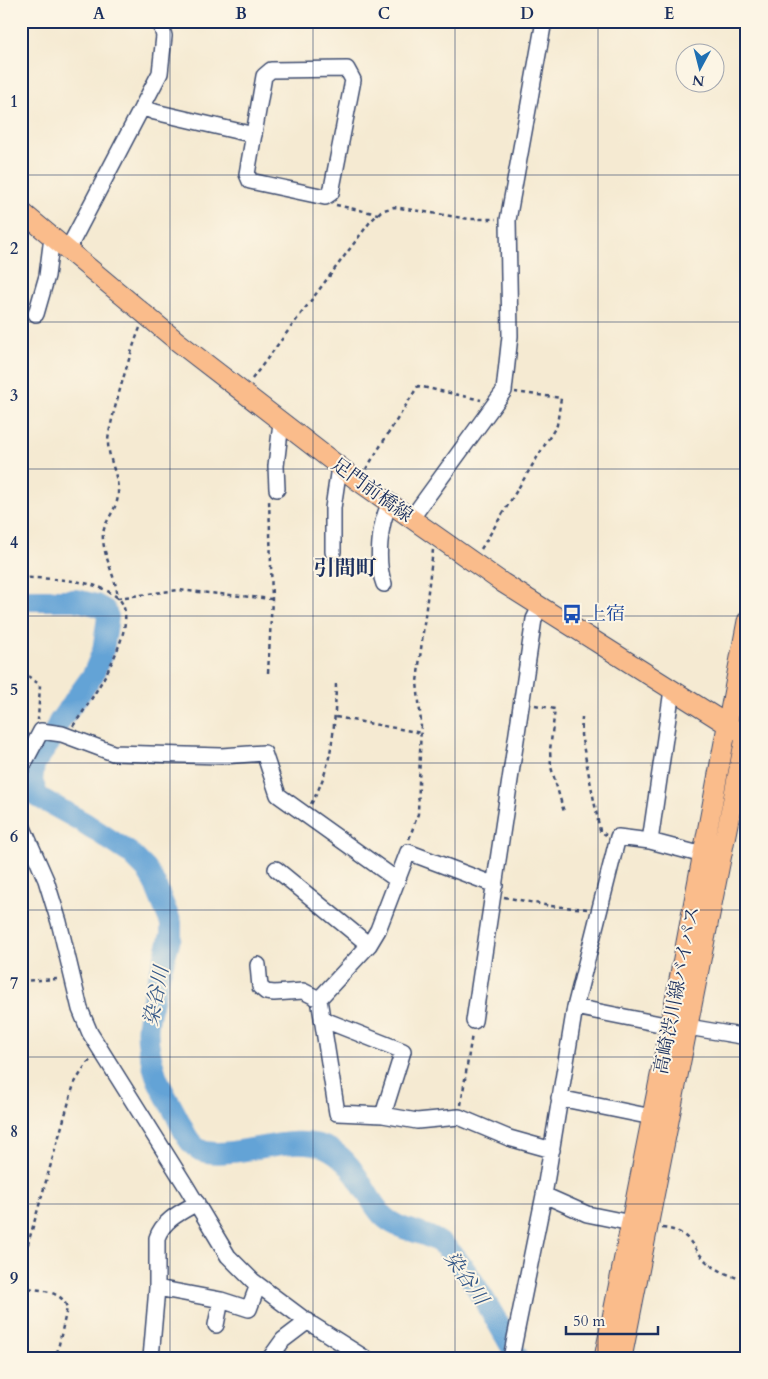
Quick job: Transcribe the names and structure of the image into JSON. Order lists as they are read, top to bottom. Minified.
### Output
{"streets":{"main road":["足門前橋線","高崎渋川線バイパス"]},"crossings":[["足門前橋線","高崎渋川線バイパス"]],"districts":["引間町"],"water":["染谷川"],"places":{"bus stop":["上宿"]},"scale_bar":"50 m","north":"bottom","grid":{"columns":["A","B","C","D","E"],"rows":["1","2","3","4","5","6","7","8","9"]}}
